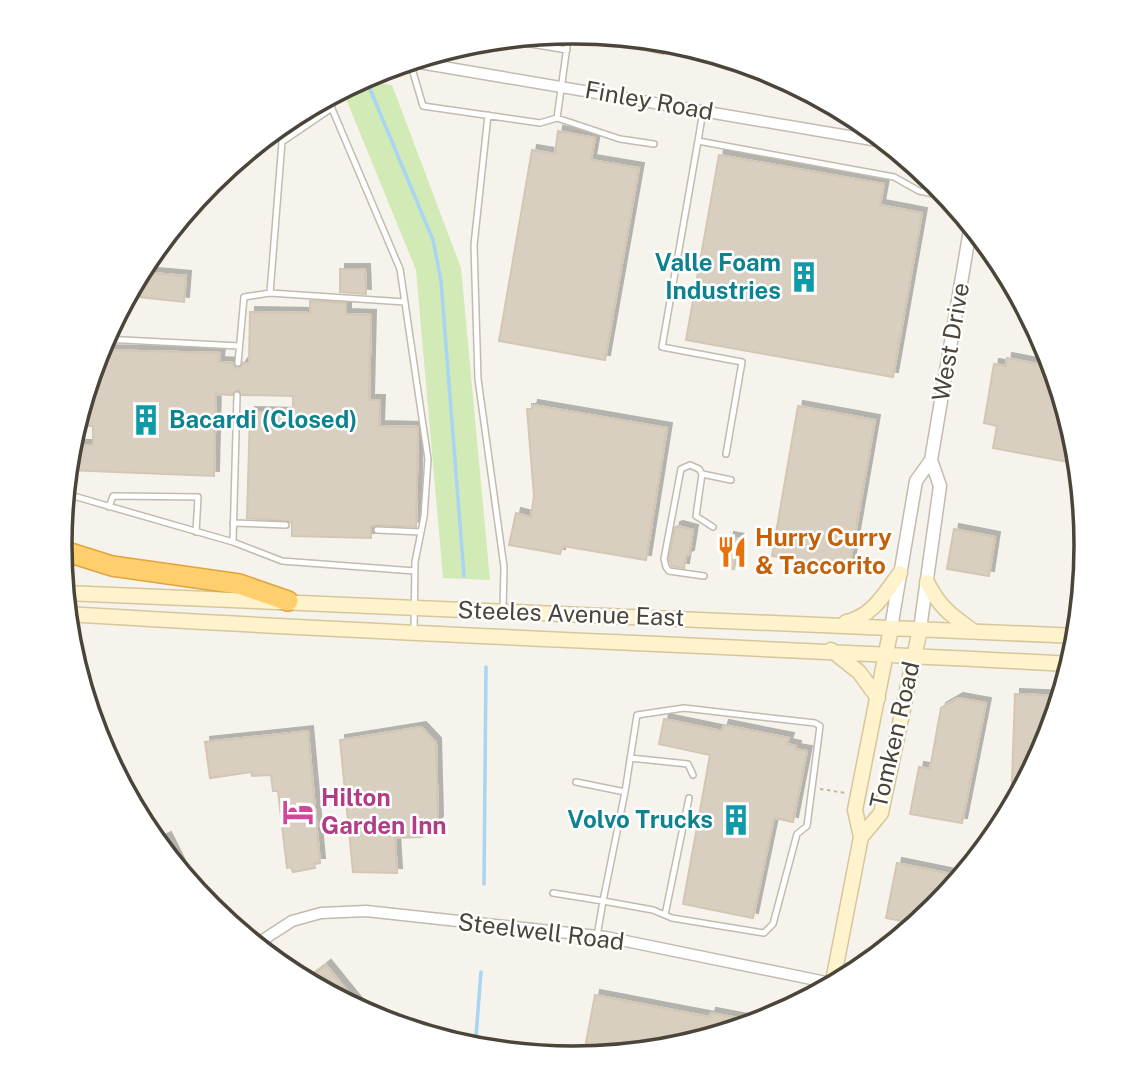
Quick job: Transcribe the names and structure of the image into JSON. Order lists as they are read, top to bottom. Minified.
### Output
{"streets":{"main road":["Steeles Avenue East","Tomken Road"],"street":["Finley Road","West Drive","Steelwell Road"]},"crossings":[["West Drive","Steeles Avenue East"],["West Drive","Tomken Road"],["Steeles Avenue East","Tomken Road"]],"places":{"building":["Valle Foam Industries","Bacardi (Closed)","Volvo Trucks"],"restaurant":["Hurry Curry & Taccorito"],"hotel":["Hilton Garden Inn"]}}
